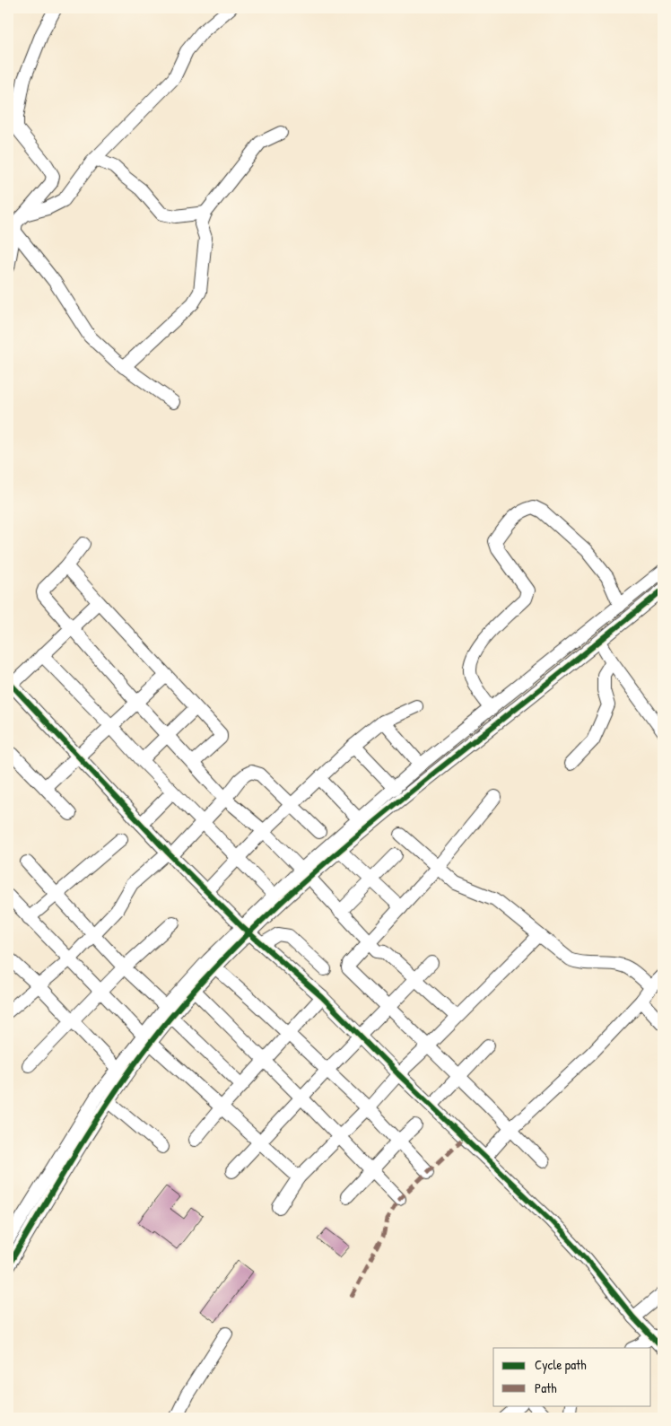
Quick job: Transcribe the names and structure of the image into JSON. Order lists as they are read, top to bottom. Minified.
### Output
{"legend":["Cycle path","Path"]}
